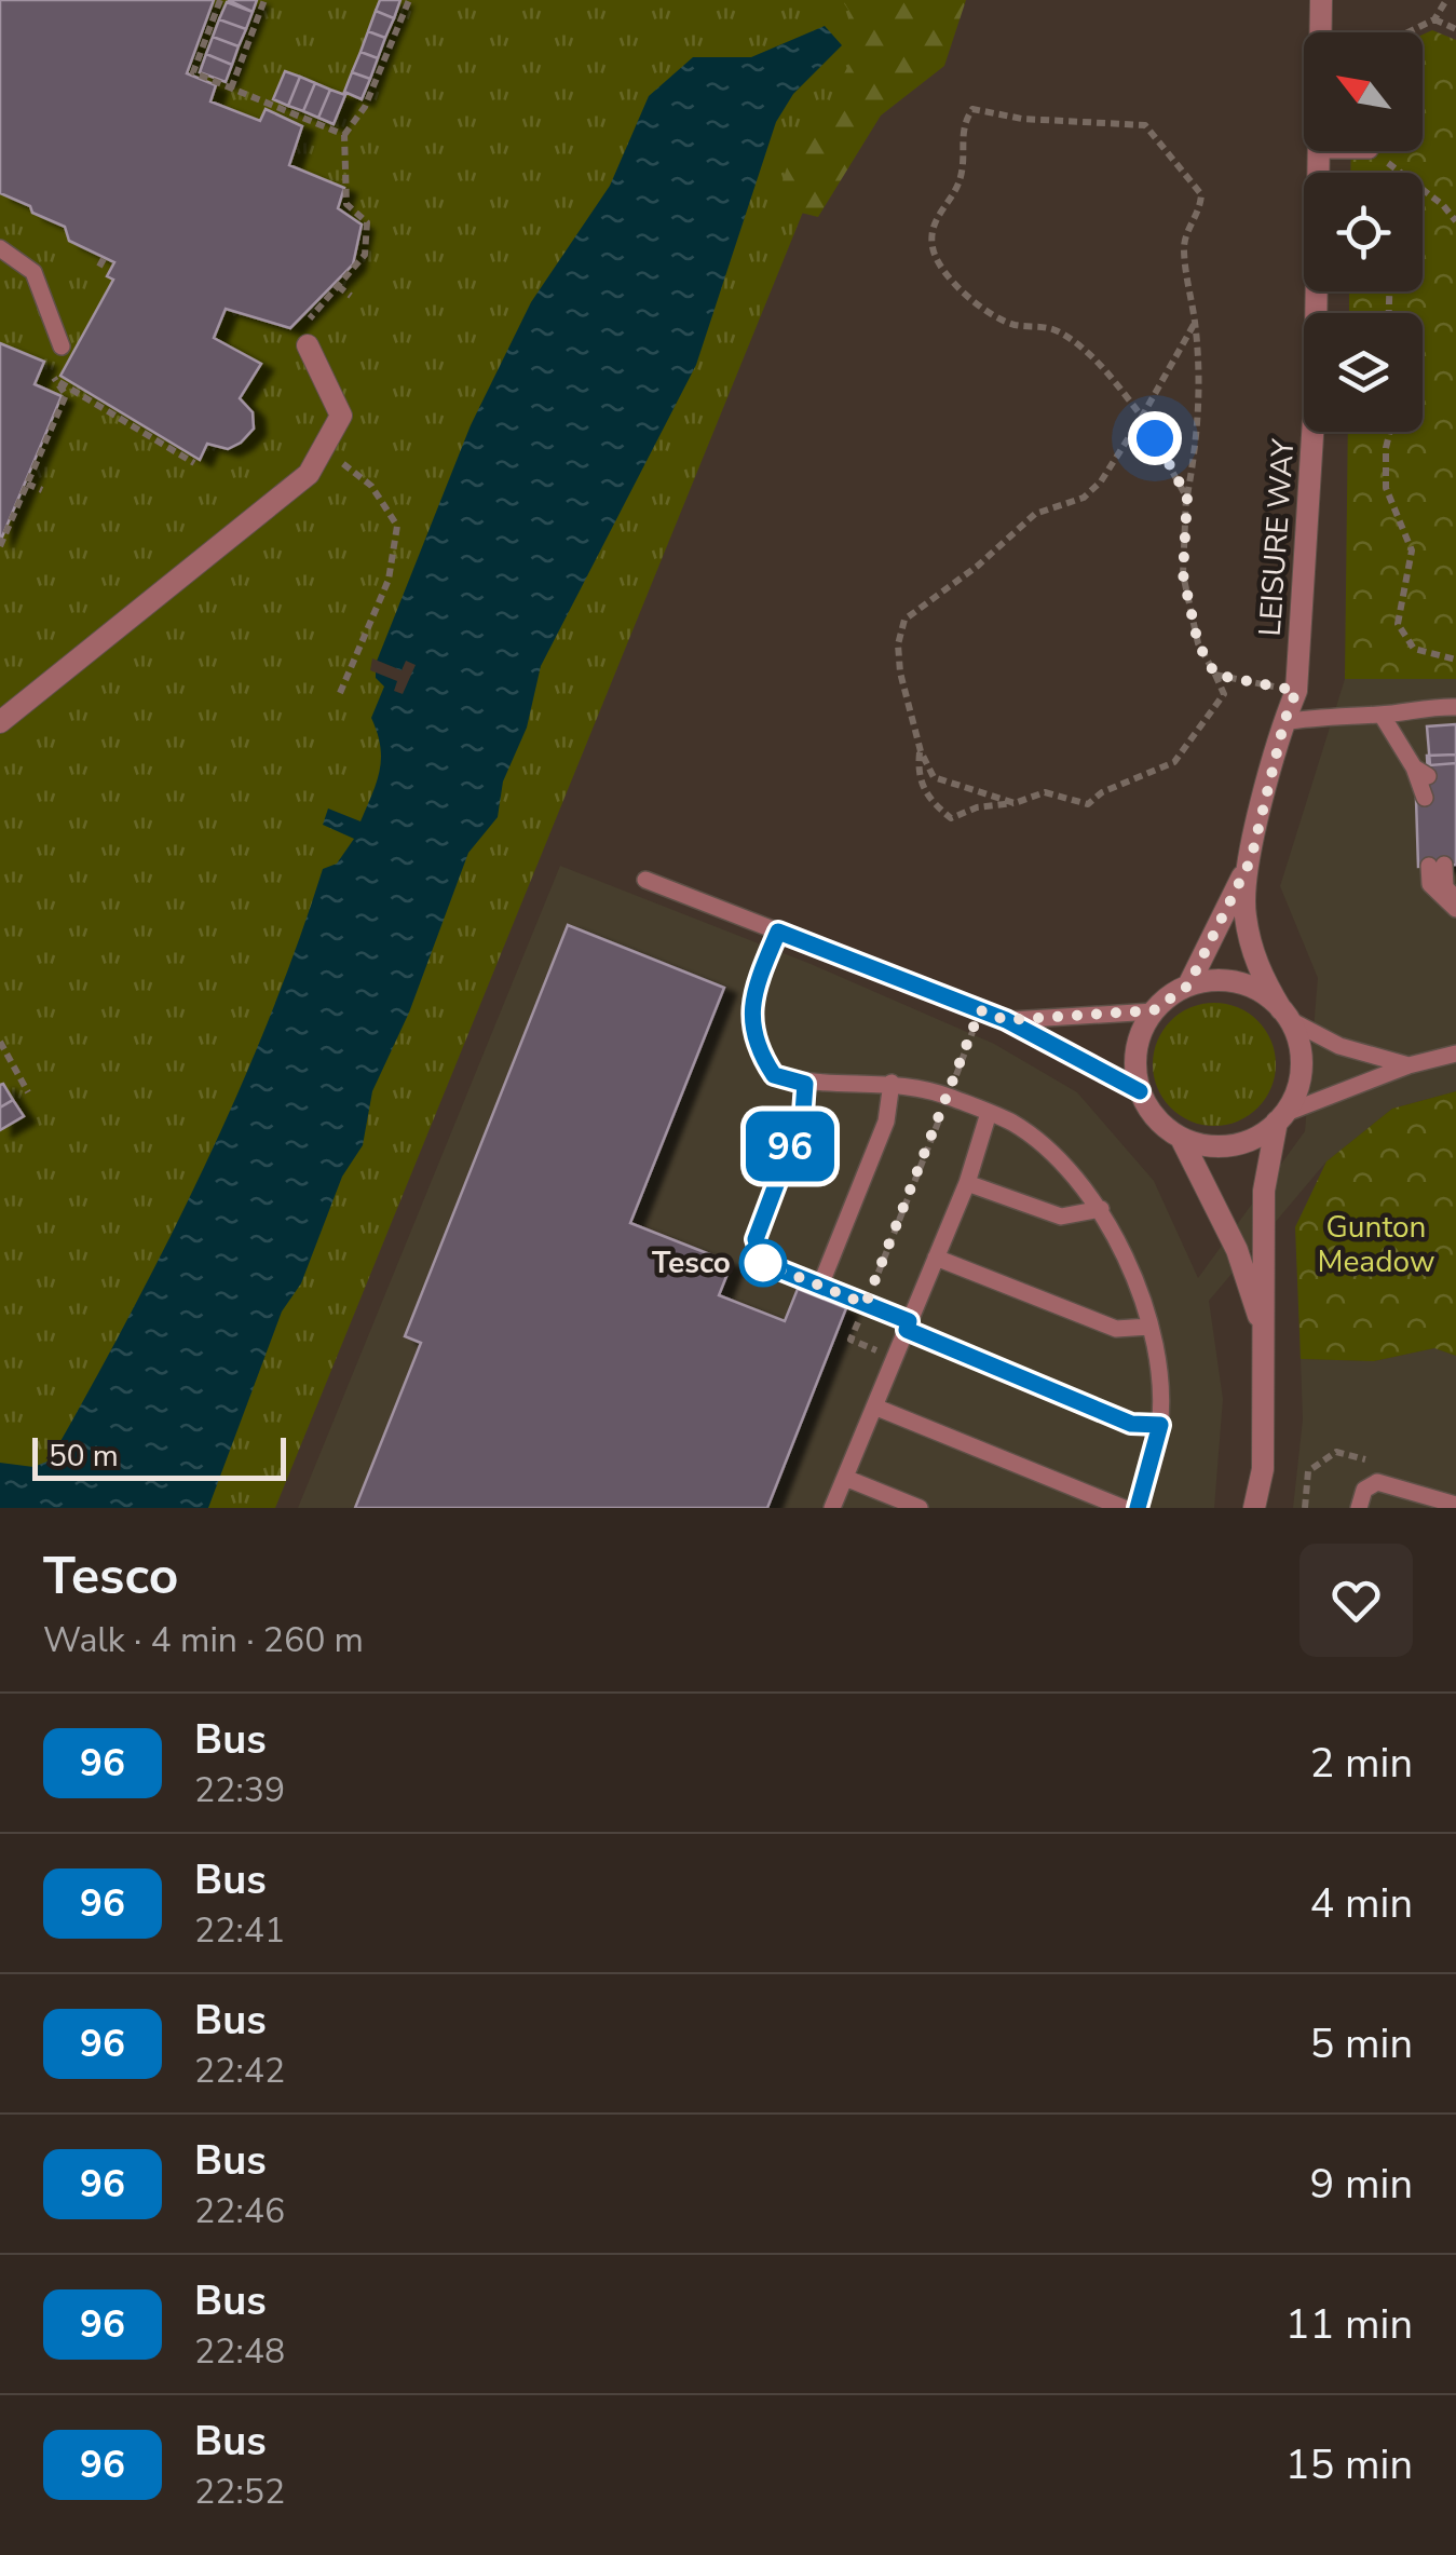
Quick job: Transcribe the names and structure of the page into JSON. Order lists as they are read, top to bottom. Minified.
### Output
{"streets":{"street":["LEISURE WAY"]},"parks":["Gunton Meadow"],"places":["Tesco"],"lines":["bus line 96"],"scale_bar":"50 m","north":"top left","page":{"on_map":"96","scale":"50 m","heading":["Tesco","Walk · 4 min · 260 m"],"list":[{"mark":"96","name":"Bus","note":"22:39","value":"2 min"},{"mark":"96","name":"Bus","note":"22:41","value":"4 min"},{"mark":"96","name":"Bus","note":"22:42","value":"5 min"},{"mark":"96","name":"Bus","note":"22:46","value":"9 min"},{"mark":"96","name":"Bus","note":"22:48","value":"11 min"},{"mark":"96","name":"Bus","note":"22:52","value":"15 min"}]}}
